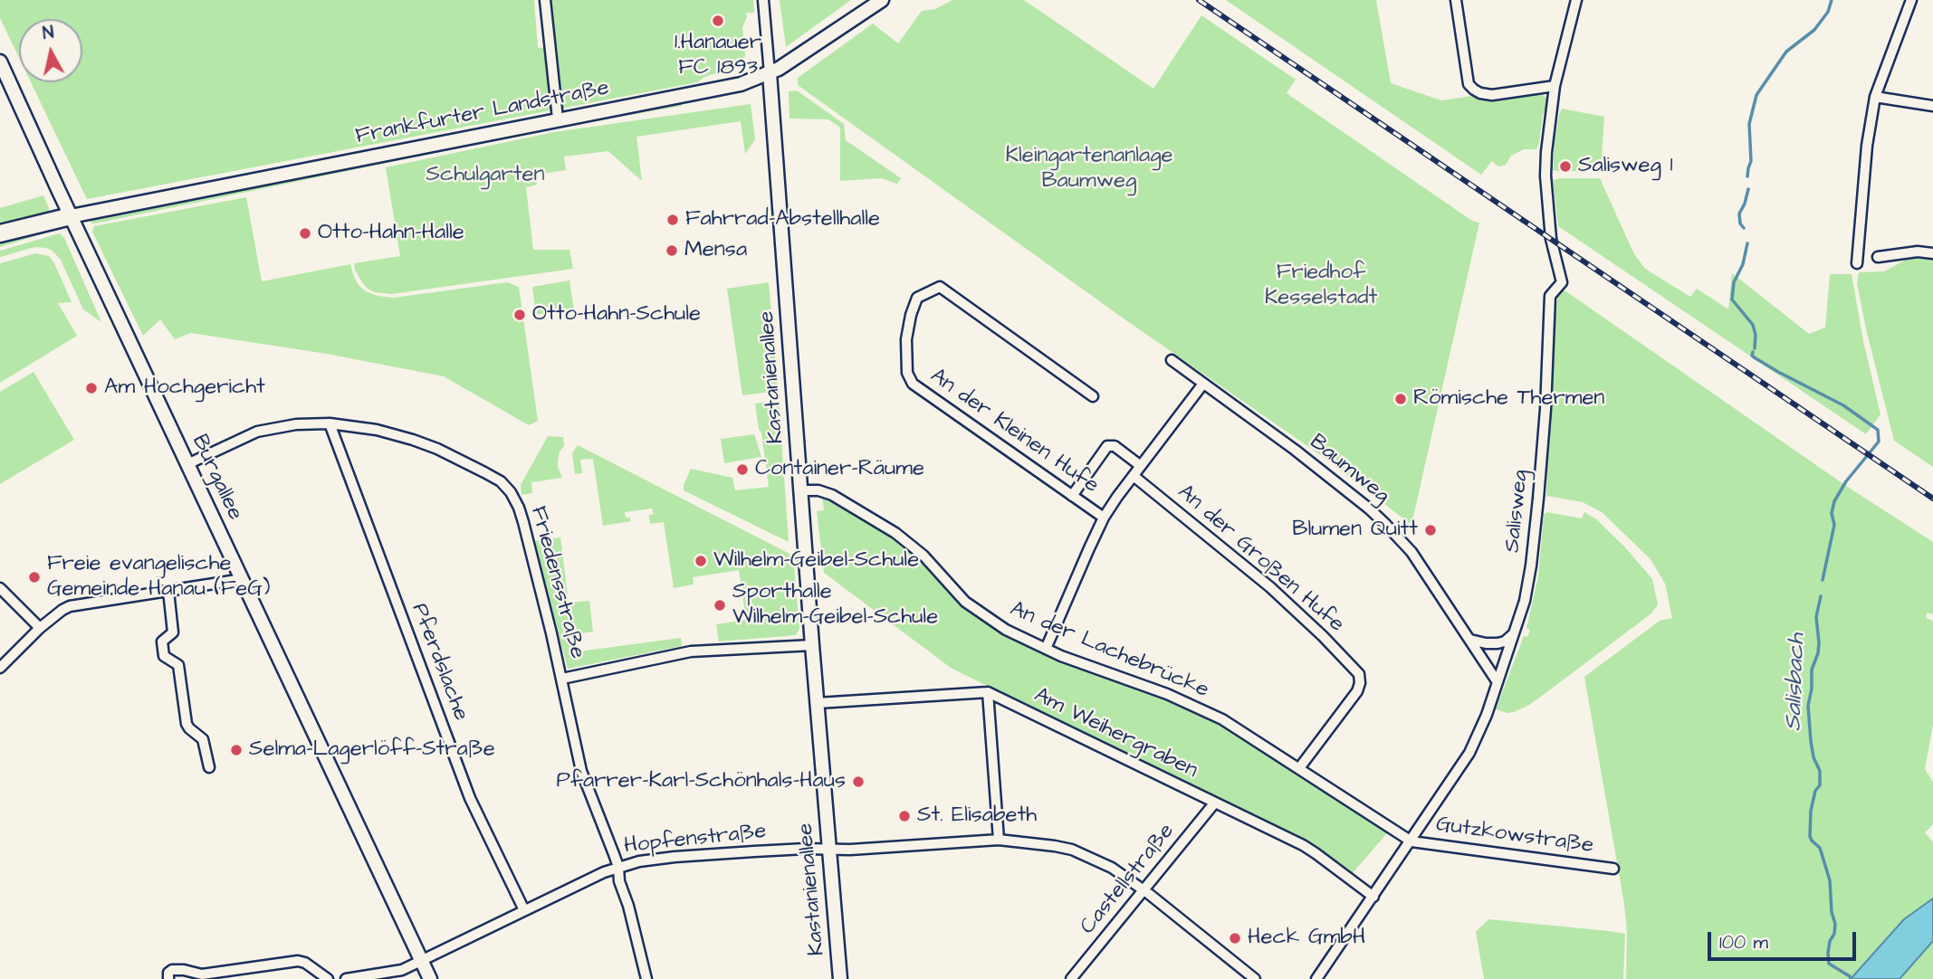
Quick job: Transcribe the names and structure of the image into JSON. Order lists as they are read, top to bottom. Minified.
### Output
{"streets":{"street":["Frankfurter Landstraße","Kastanienallee","An der Kleinen Hufe","Baumweg","Burgallee","Salisweg","An der Großen Hufe","Friedensstraße","An der Lachebrücke","Pferdslache","Am Weihergraben","Gutzkowstraße","Hopfenstraße","Castellstraße"]},"crossings":[["Frankfurter Landstraße","Kastanienallee"],["Frankfurter Landstraße","Burgallee"],["Kastanienallee","An der Lachebrücke"],["Kastanienallee","Am Weihergraben"],["Kastanienallee","Hopfenstraße"],["Baumweg","Salisweg"],["Burgallee","Friedensstraße"],["Burgallee","Hopfenstraße"],["Salisweg","An der Lachebrücke"],["Salisweg","Am Weihergraben"],["Salisweg","Gutzkowstraße"],["An der Großen Hufe","An der Lachebrücke"],["Friedensstraße","Pferdslache"],["Friedensstraße","Hopfenstraße"],["An der Lachebrücke","Gutzkowstraße"],["Pferdslache","Hopfenstraße"],["Am Weihergraben","Castellstraße"],["Hopfenstraße","Castellstraße"]],"water":["Salisbach"],"parks":["Kleingartenanlage Baumweg","Schulgarten","Friedhof Kesselstadt"],"places":["1.Hanauer FC 1893","Salisweg 1","Fahrrad-Abstellhalle","Otto-Hahn-Halle","Mensa","Otto-Hahn-Schule","Am Hochgericht","Römische Thermen","Container-Räume","Blumen Quitt","Wilhelm-Geibel-Schule","Freie evangelische Gemeinde Hanau (FeG)","Sporthalle Wilhelm-Geibel-Schule","Selma-Lagerlöff-Straße","Pfarrer-Karl-Schönhals-Haus","St. Elisabeth","Heck GmbH"],"scale_bar":"100 m","north":"top"}
